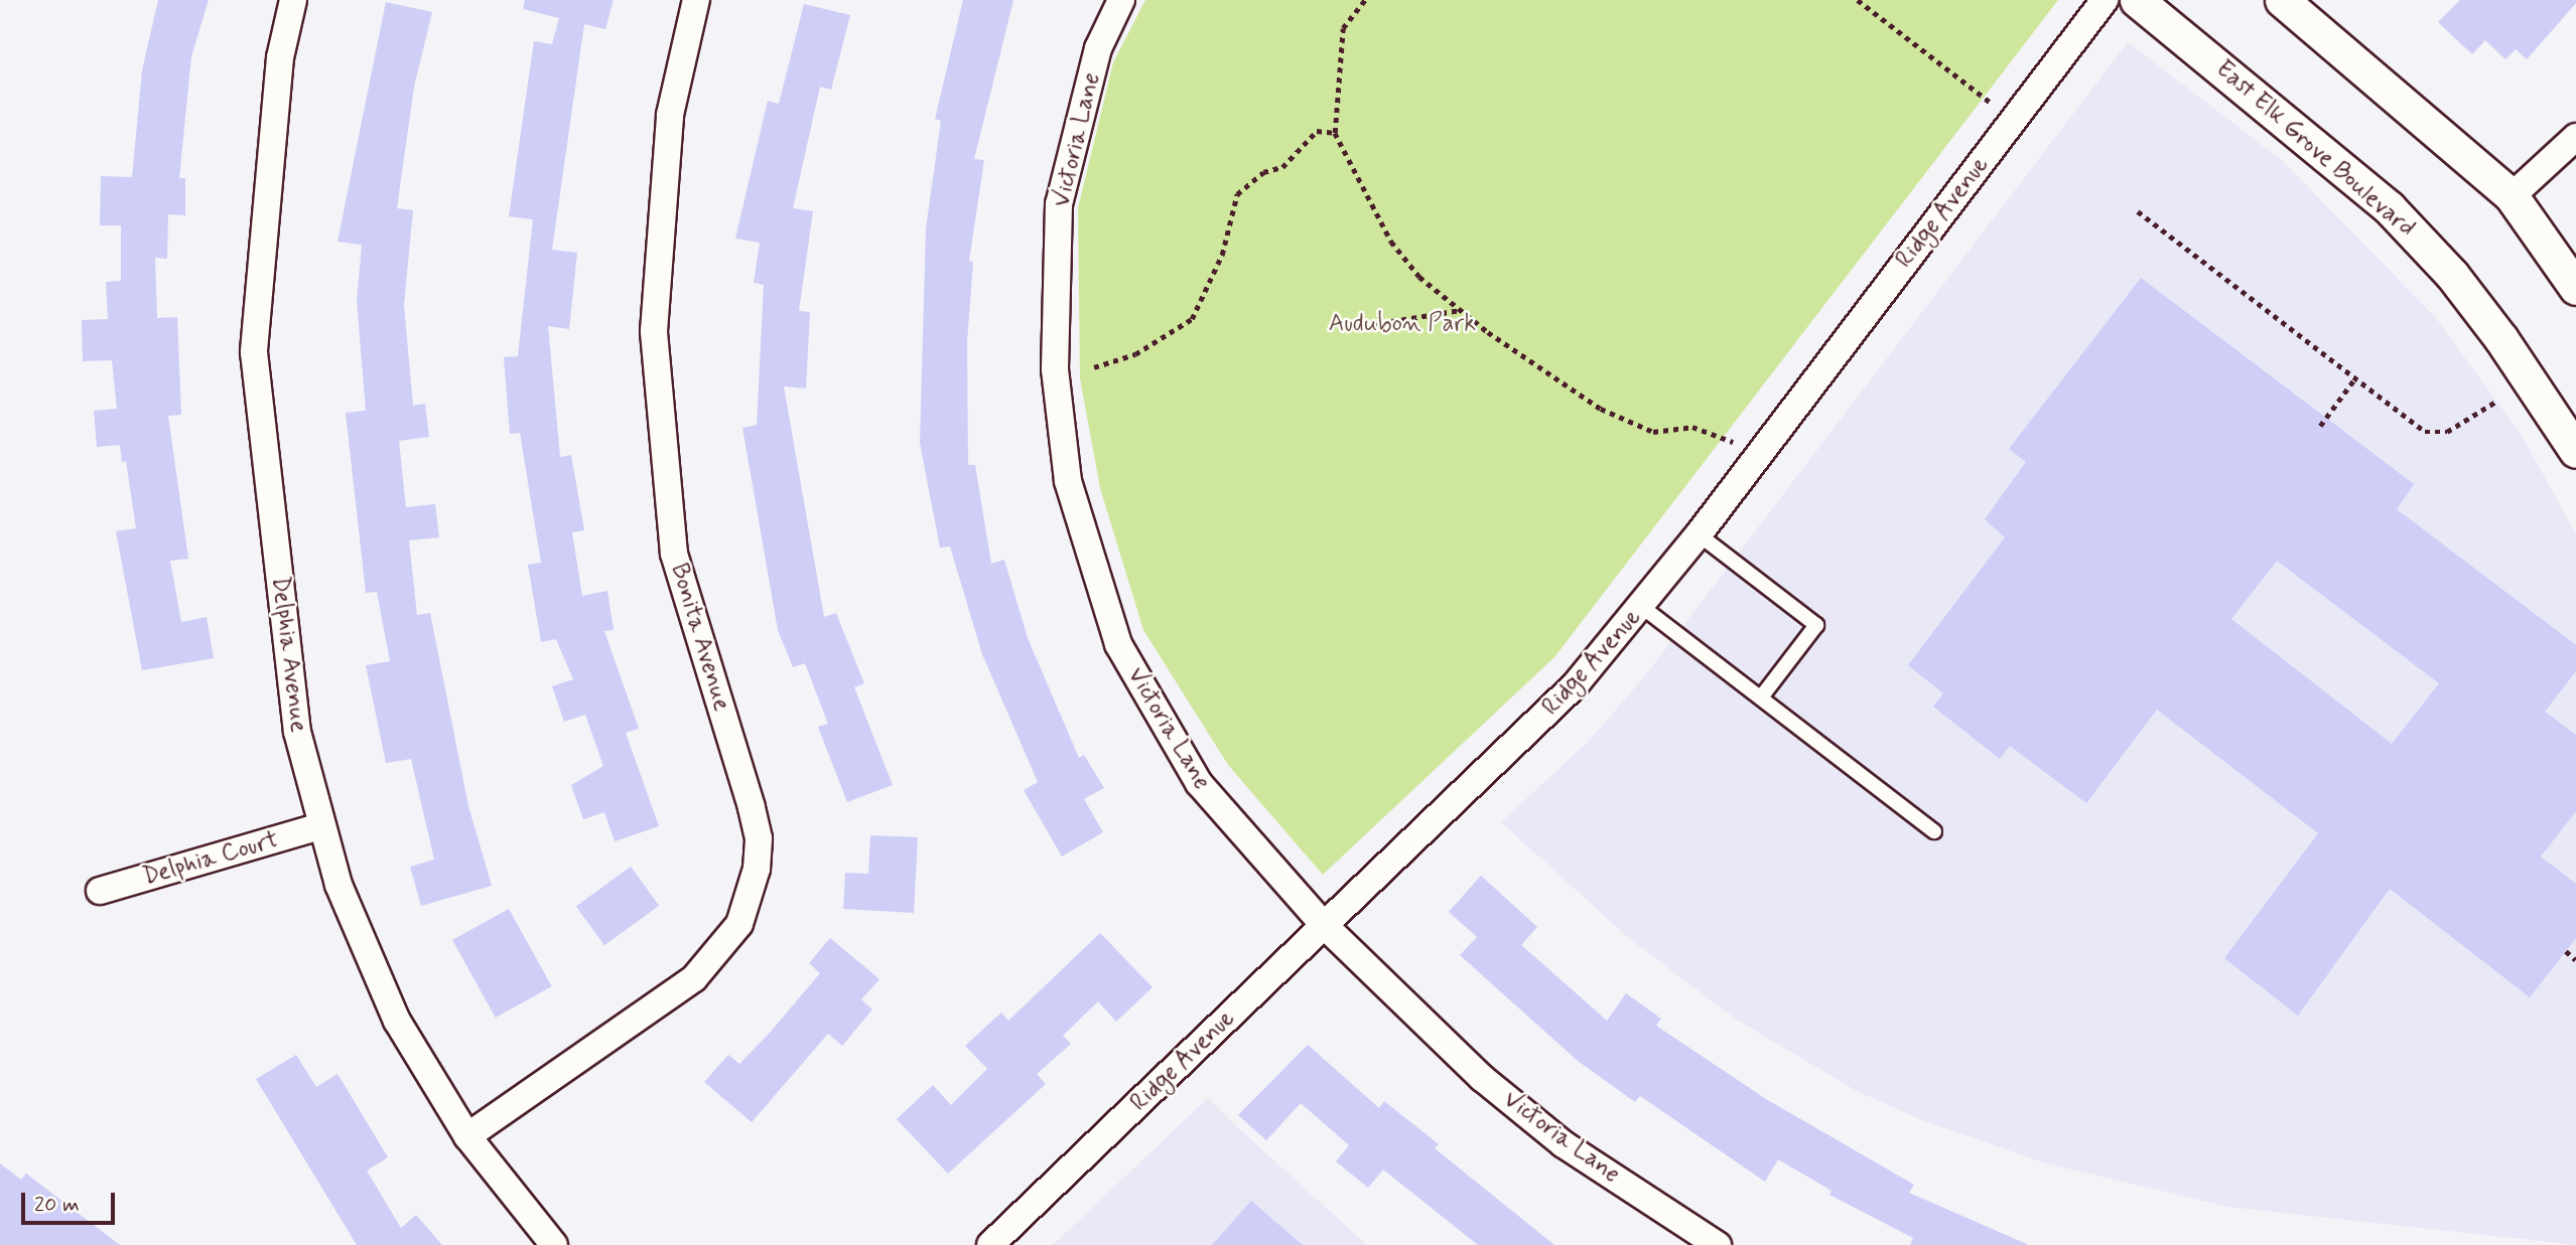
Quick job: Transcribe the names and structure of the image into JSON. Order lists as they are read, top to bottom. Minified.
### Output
{"streets":{"street":["Victoria Lane","East Elk Grove Boulevard","Ridge Avenue","Bonita Avenue","Delphia Avenue","Delphia Court"]},"crossings":[["Victoria Lane","Ridge Avenue"],["Bonita Avenue","Delphia Avenue"],["Delphia Avenue","Delphia Court"]],"parks":["Audubon Park"],"scale_bar":"20 m"}
